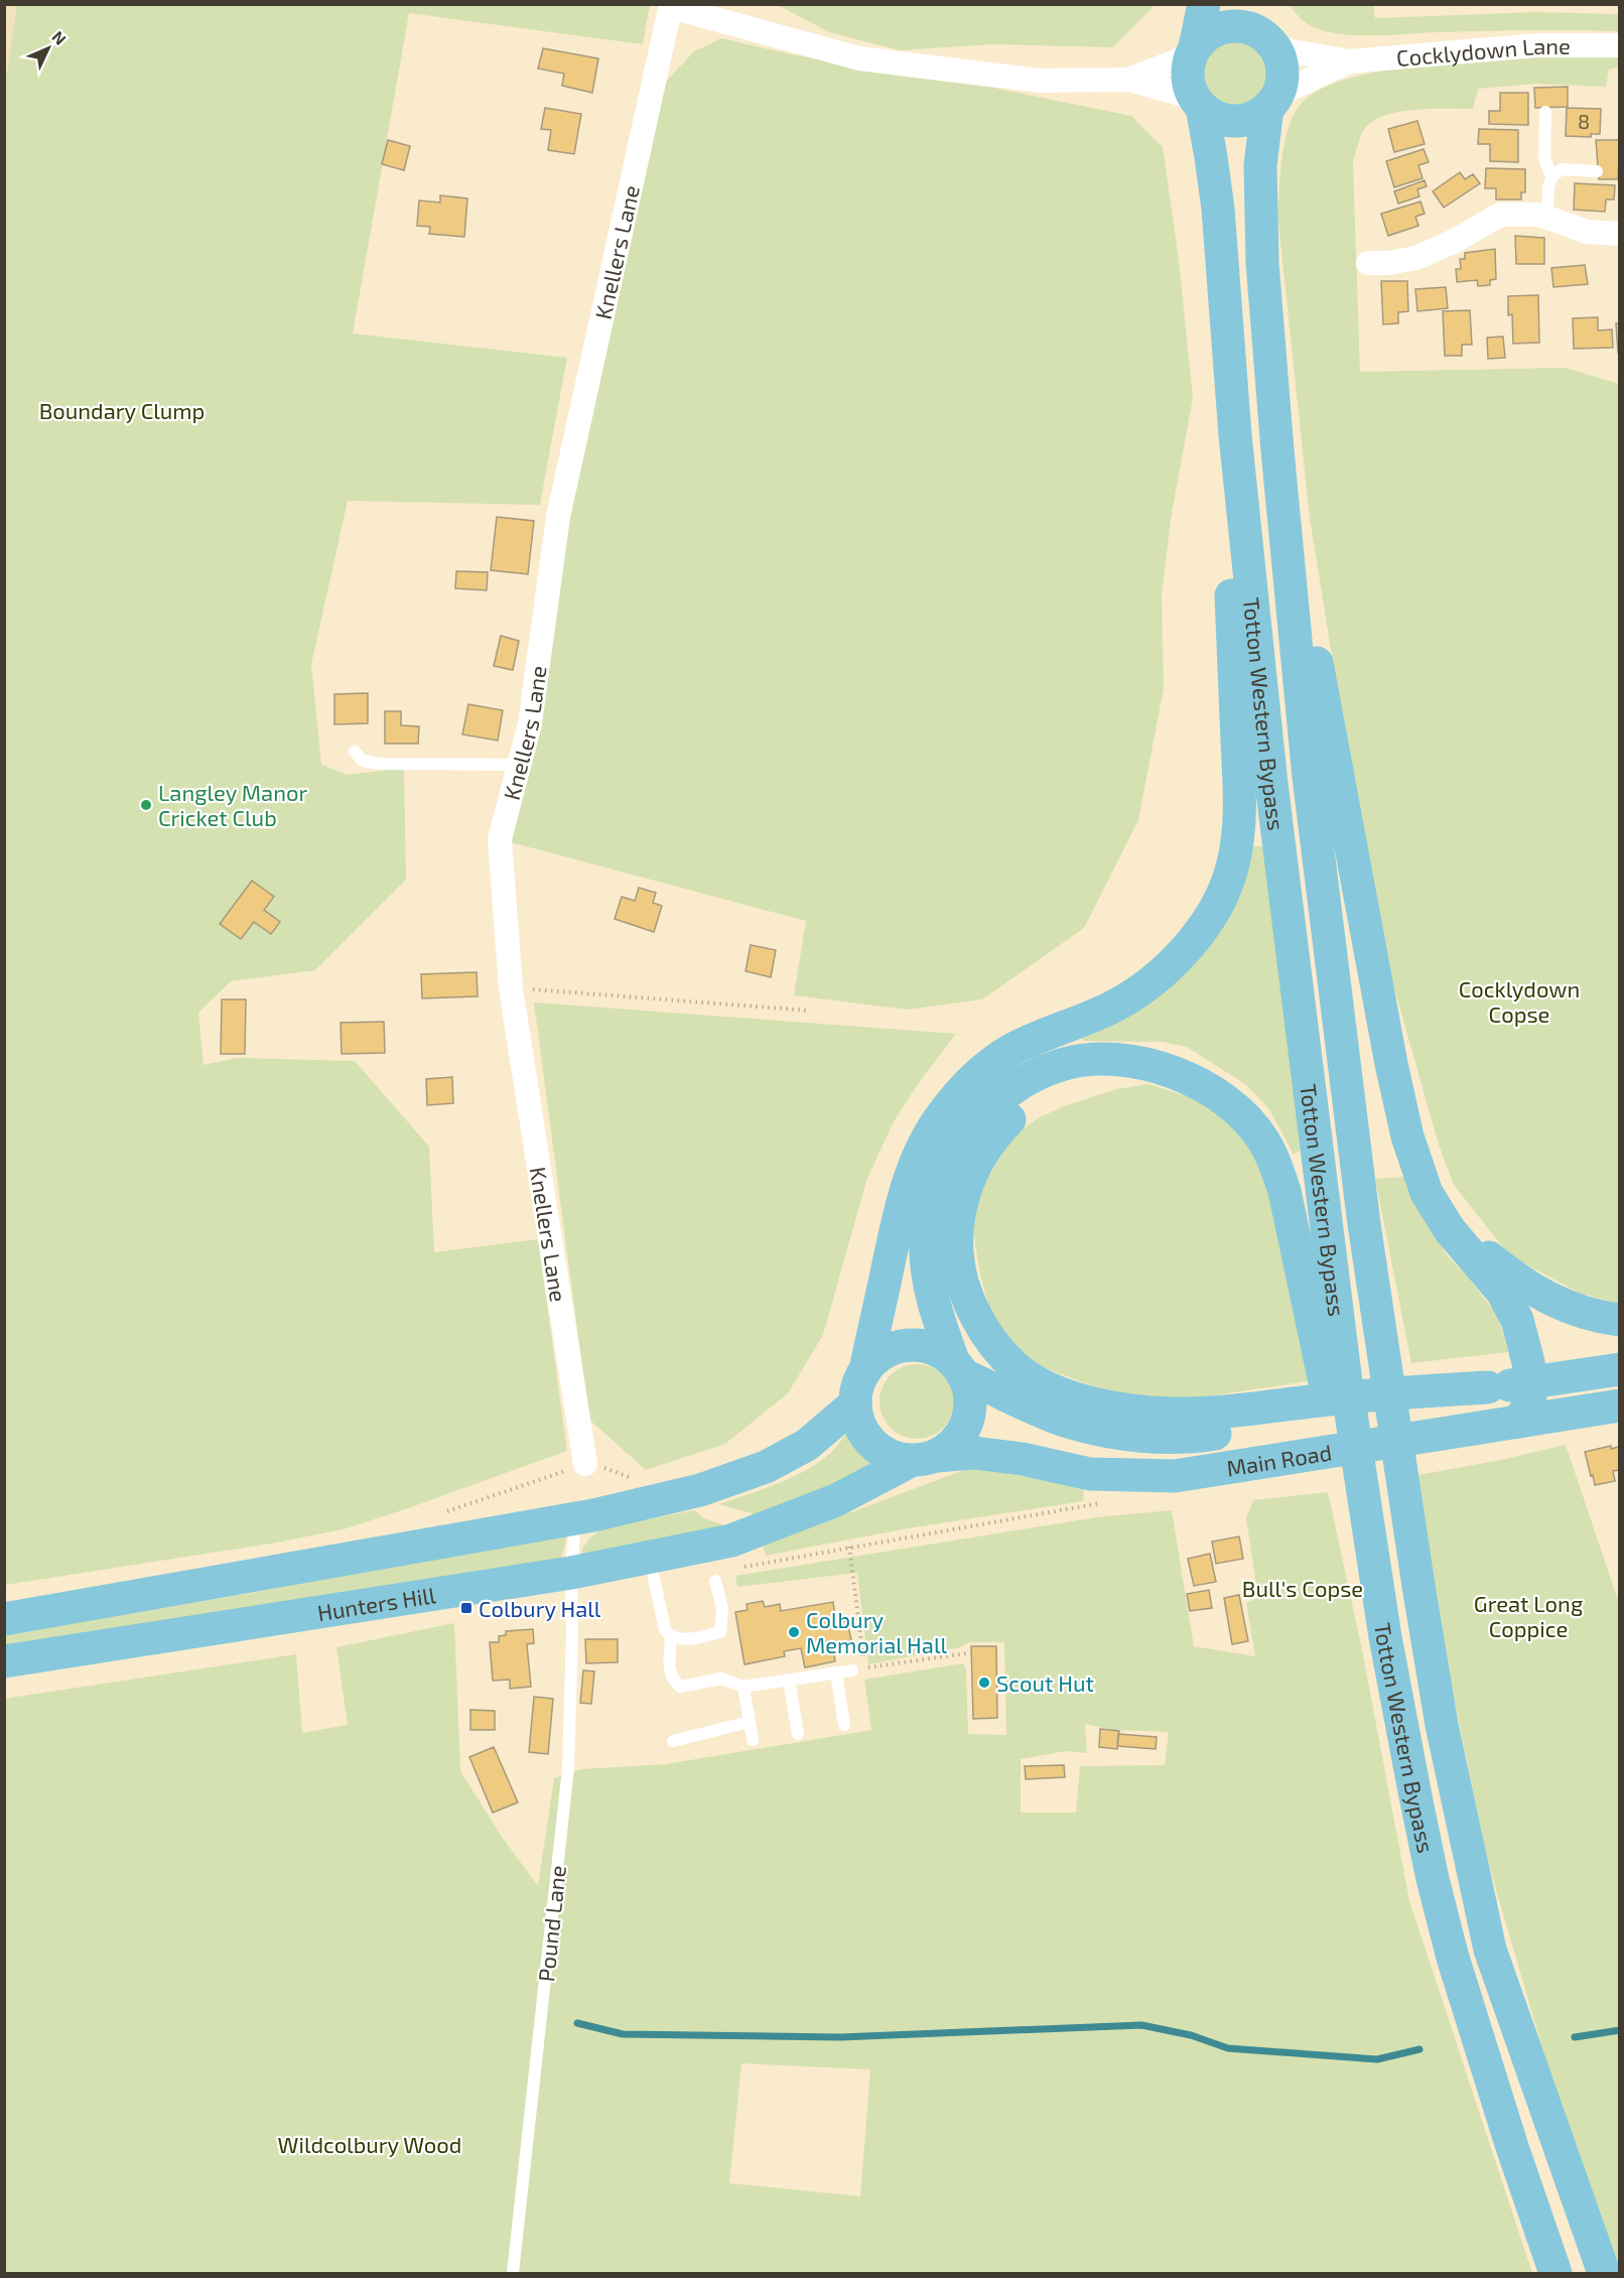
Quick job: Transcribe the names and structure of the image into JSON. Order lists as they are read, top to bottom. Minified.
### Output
{"streets":{"main road":["Totton Western Bypass","Main Road","Hunters Hill"],"street":["Cocklydown Lane","Knellers Lane"],"lane":["Pound Lane"]},"crossings":[["Cocklydown Lane","Knellers Lane"],["Cocklydown Lane","Totton Western Bypass"],["Knellers Lane","Totton Western Bypass"],["Main Road","Hunters Hill"],["Hunters Hill","Pound Lane"]],"parks":["Boundary Clump","Cocklydown Copse","Bull's Copse","Great Long Coppice","Wildcolbury Wood"],"places":{"other":["Langley Manor Cricket Club","Colbury Memorial Hall","Scout Hut"],"transit":["Colbury Hall"]},"house_numbers":["8"],"north":"top right"}
